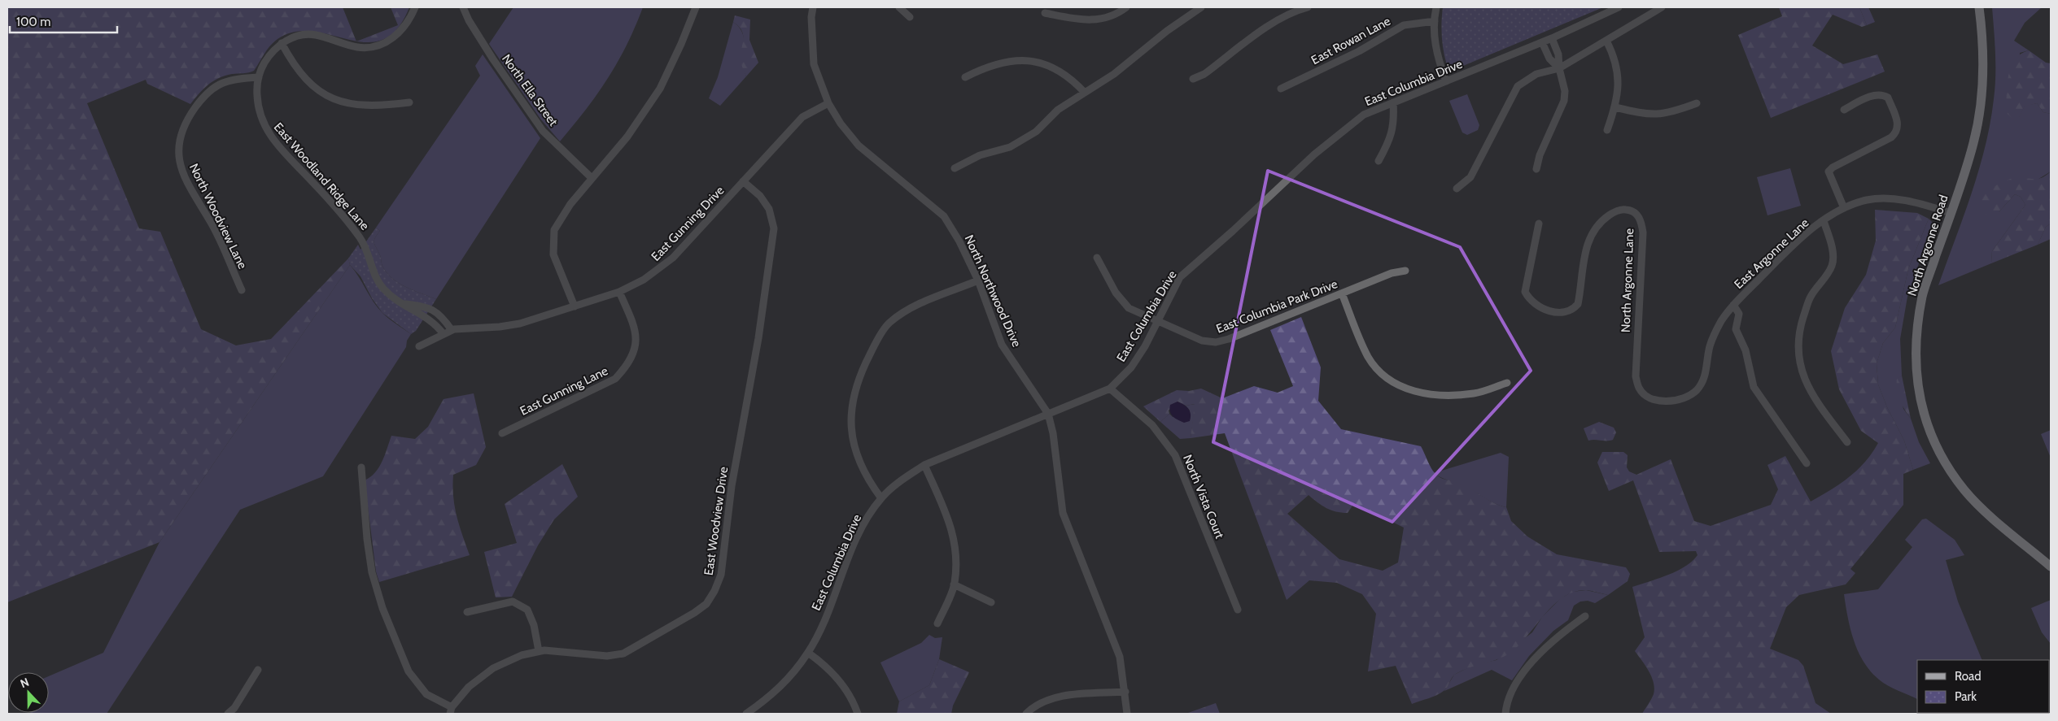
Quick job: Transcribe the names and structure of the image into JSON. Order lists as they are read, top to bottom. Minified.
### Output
{"streets":{"main road":["North Argonne Road"],"street":["East Rowan Lane","East Columbia Drive","North Ella Street","East Woodland Ridge Lane","North Woodview Lane","East Gunning Drive","East Argonne Lane","North Argonne Lane","North Northwood Drive","East Columbia Park Drive","East Gunning Lane","North Vista Court","East Woodview Drive"]},"crossings":[["East Columbia Drive","North Northwood Drive"],["East Columbia Drive","East Columbia Park Drive"],["East Columbia Drive","North Vista Court"],["East Woodland Ridge Lane","North Woodview Lane"],["East Woodland Ridge Lane","East Gunning Drive"],["East Gunning Drive","North Northwood Drive"],["East Gunning Drive","East Gunning Lane"],["East Gunning Drive","East Woodview Drive"],["North Argonne Road","East Argonne Lane"],["East Argonne Lane","North Argonne Lane"]],"legend":["Road","Park"],"scale_bar":"100 m","north":"top"}
